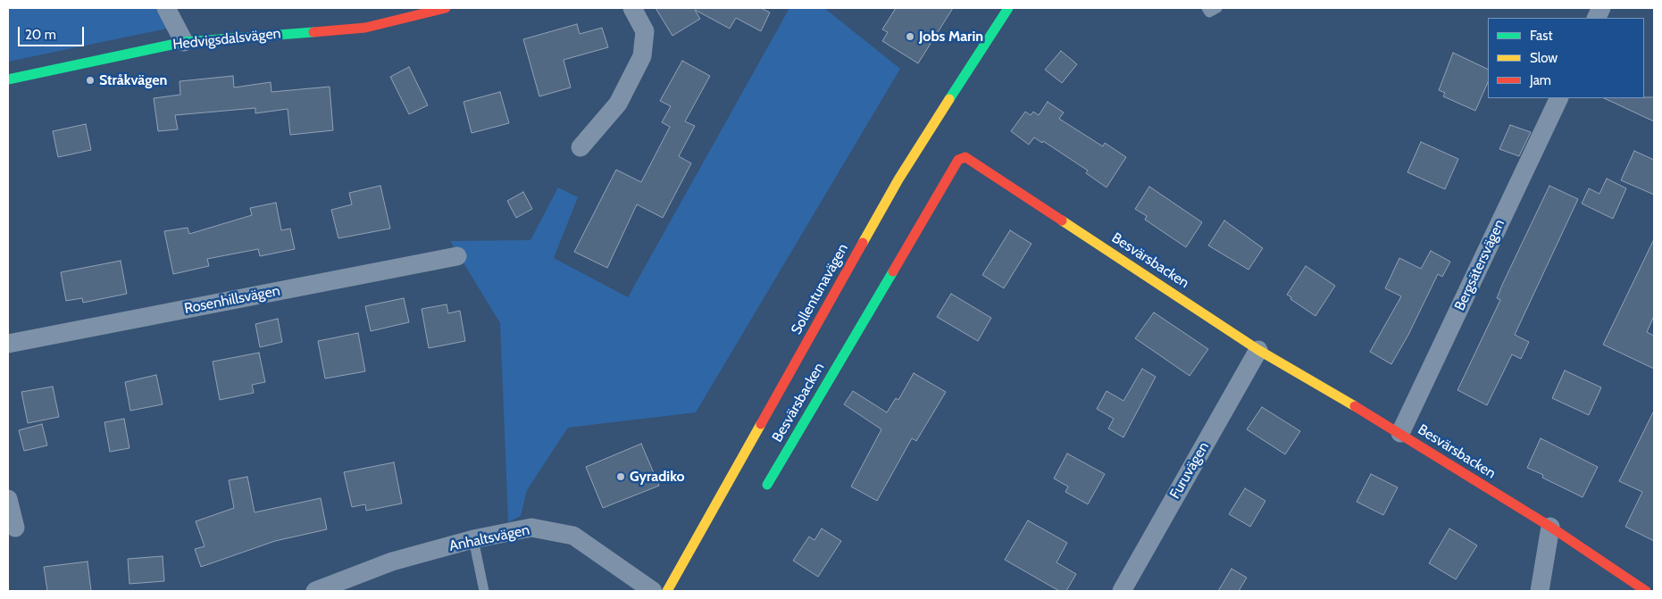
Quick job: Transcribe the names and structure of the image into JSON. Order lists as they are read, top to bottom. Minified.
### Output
{"streets":{"street":["Hedvigsdalsvägen","Besvärsbacken","Bergsätersvägen","Sollentunavägen","Rosenhillsvägen","Furuvägen","Anhaltsvägen"]},"crossings":[["Besvärsbacken","Bergsätersvägen"],["Besvärsbacken","Furuvägen"]],"places":["Jobs Marin","Stråkvägen","Gyradiko"],"legend":["Fast","Slow","Jam"],"scale_bar":"20 m"}
